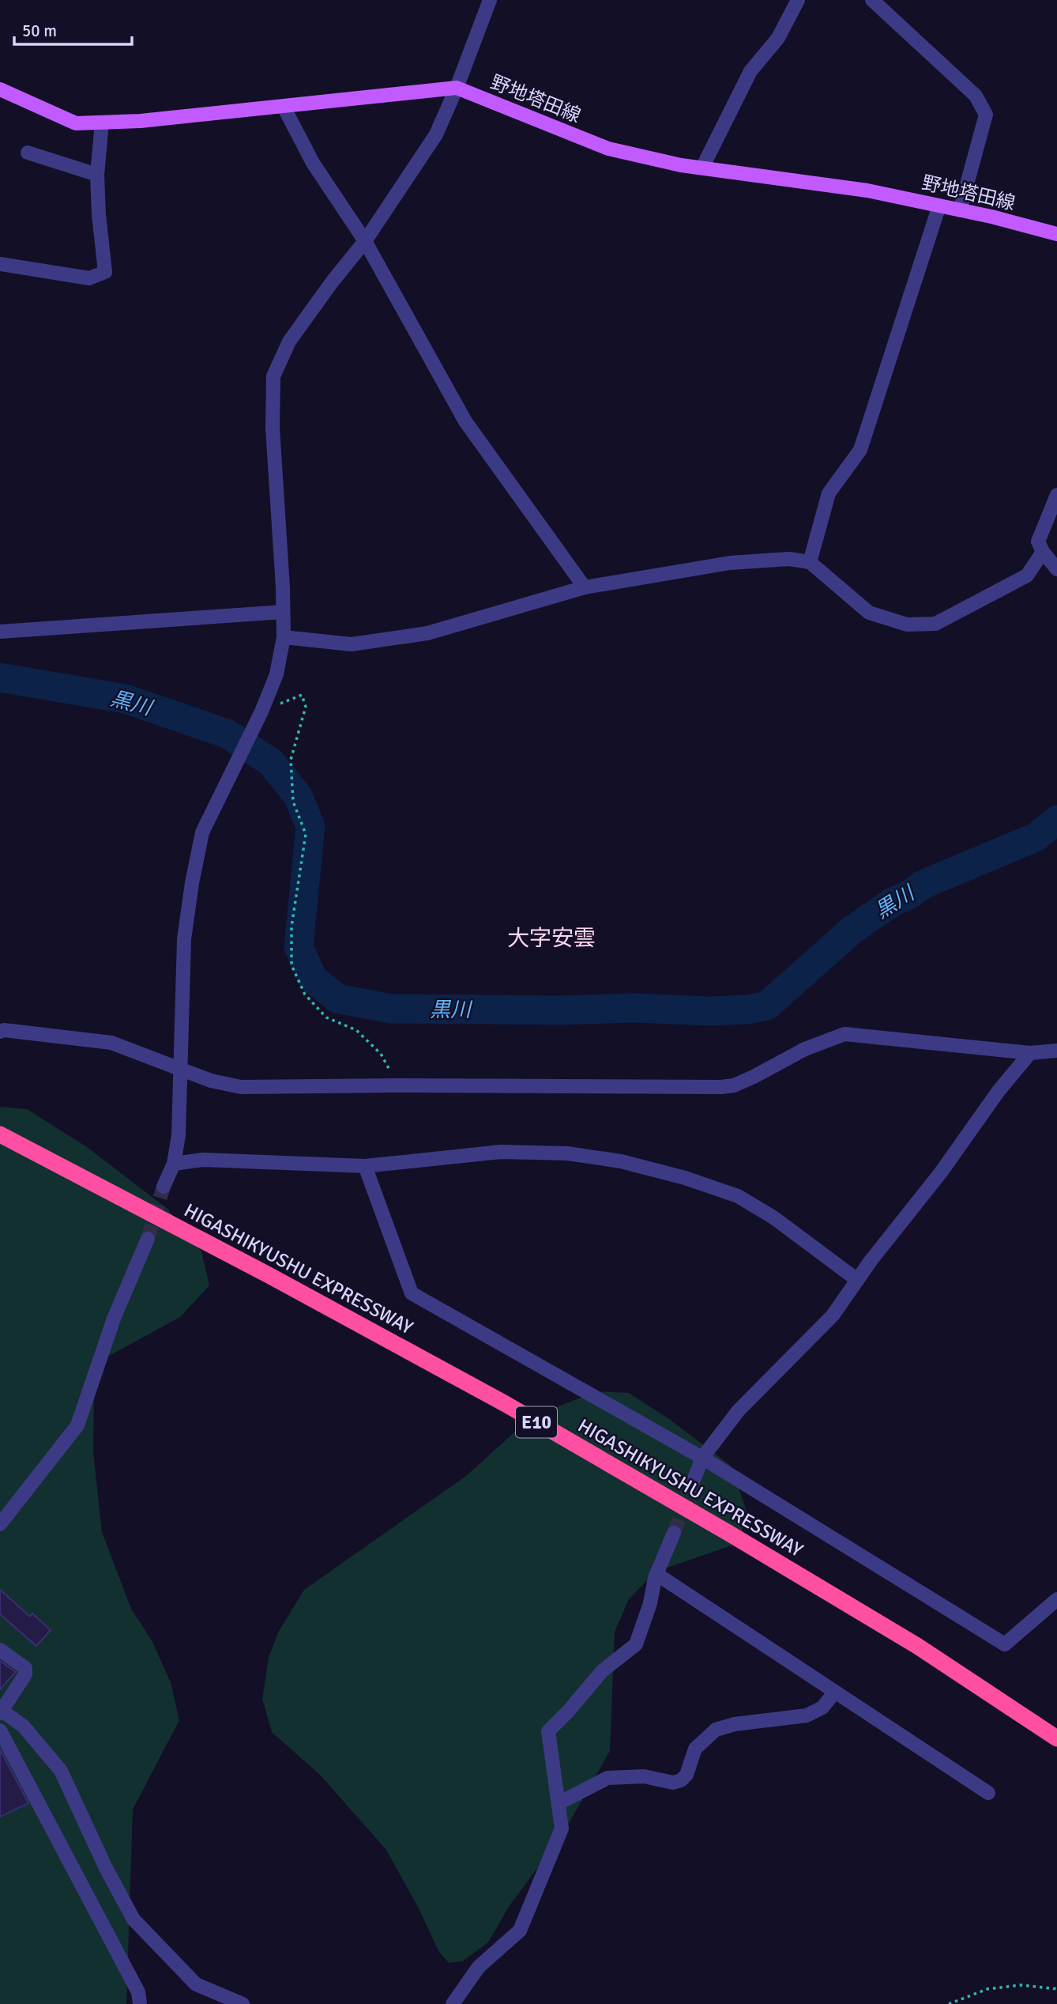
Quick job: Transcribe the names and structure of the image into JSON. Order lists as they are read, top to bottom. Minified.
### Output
{"streets":{"highway":["HIGASHIKYUSHU EXPRESSWAY","E10"],"main road":["野地塔田線"]},"districts":["大字安雲"],"water":["黒川"],"scale_bar":"50 m"}
